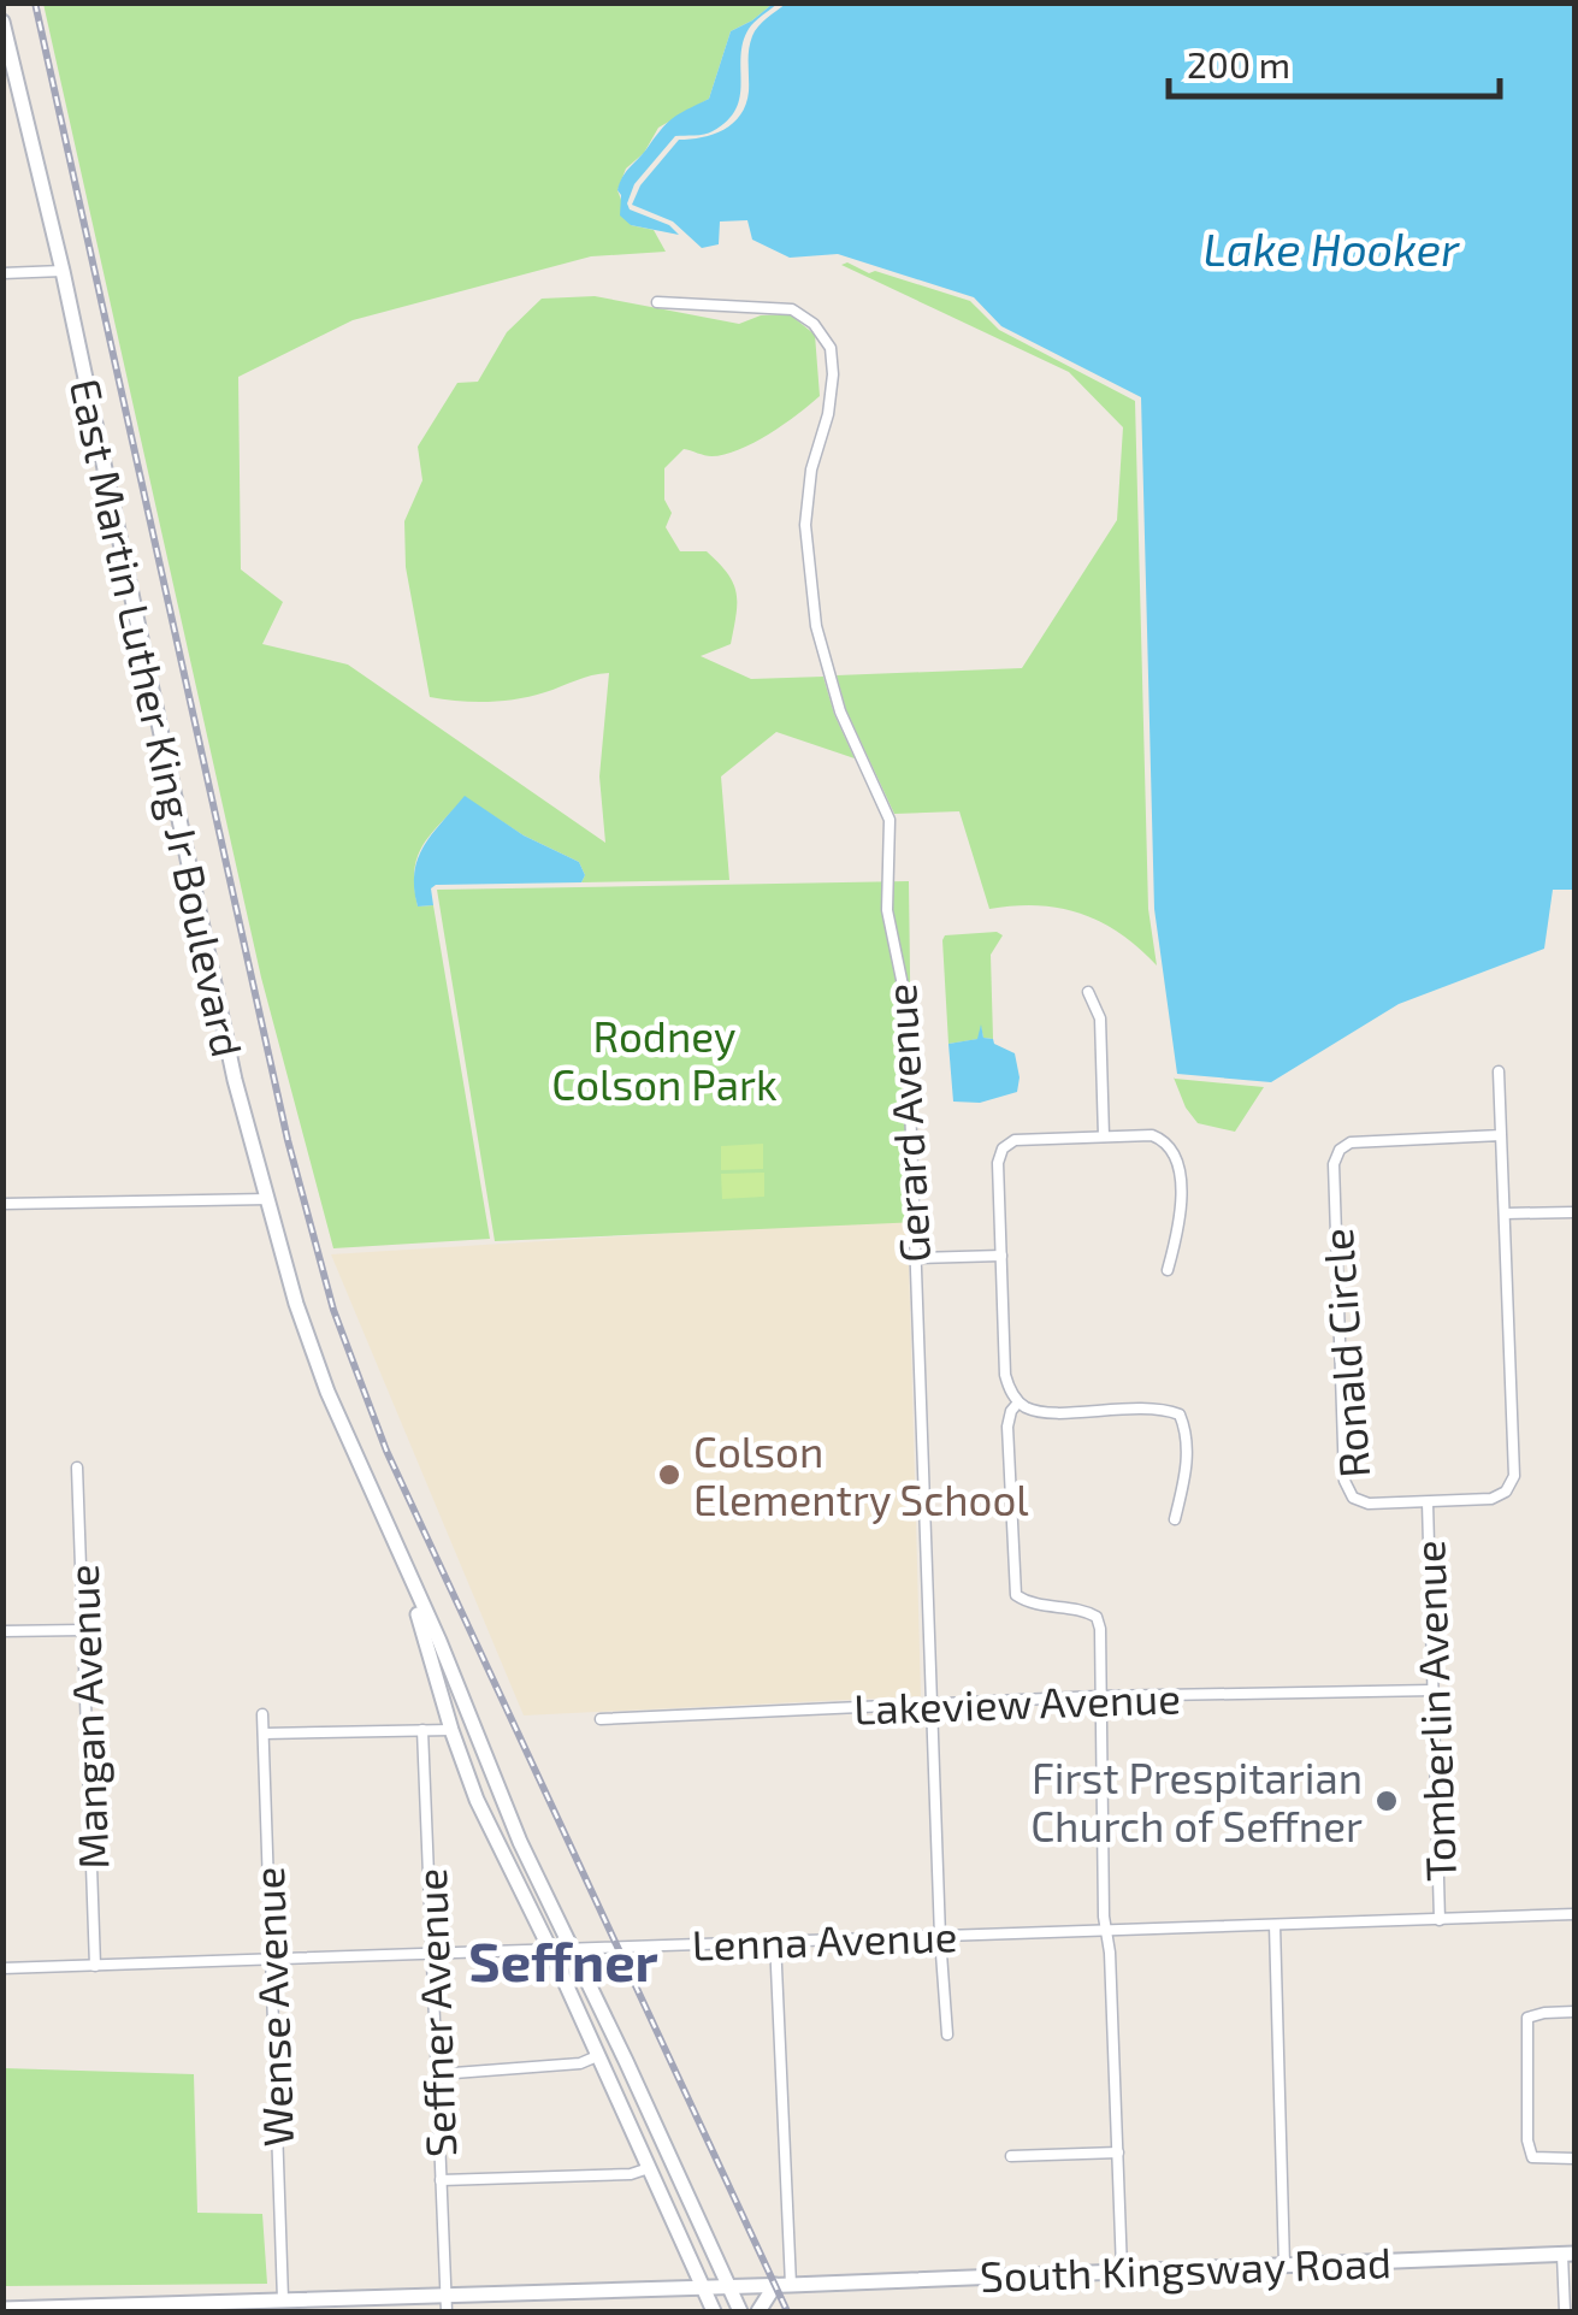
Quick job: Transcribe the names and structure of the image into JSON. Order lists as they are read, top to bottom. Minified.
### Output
{"streets":{"main road":["East Martin Luther King Jr Boulevard","South Kingsway Road"],"street":["Gerard Avenue","Ronald Circle","Lakeview Avenue","Tomberlin Avenue","Mangan Avenue","Lenna Avenue","Wense Avenue","Seffner Avenue"]},"crossings":[["Gerard Avenue","Lakeview Avenue"],["Gerard Avenue","Lenna Avenue"],["Ronald Circle","Tomberlin Avenue"],["Lakeview Avenue","Tomberlin Avenue"],["Tomberlin Avenue","Lenna Avenue"],["Mangan Avenue","Lenna Avenue"],["Lenna Avenue","Wense Avenue"],["Lenna Avenue","Seffner Avenue"],["Wense Avenue","South Kingsway Road"],["Seffner Avenue","South Kingsway Road"]],"districts":["Seffner"],"water":["Lake Hooker"],"parks":["Rodney Colson Park"],"places":["Colson Elementry School","First Prespitarian Church of Seffner"],"scale_bar":"200 m"}
